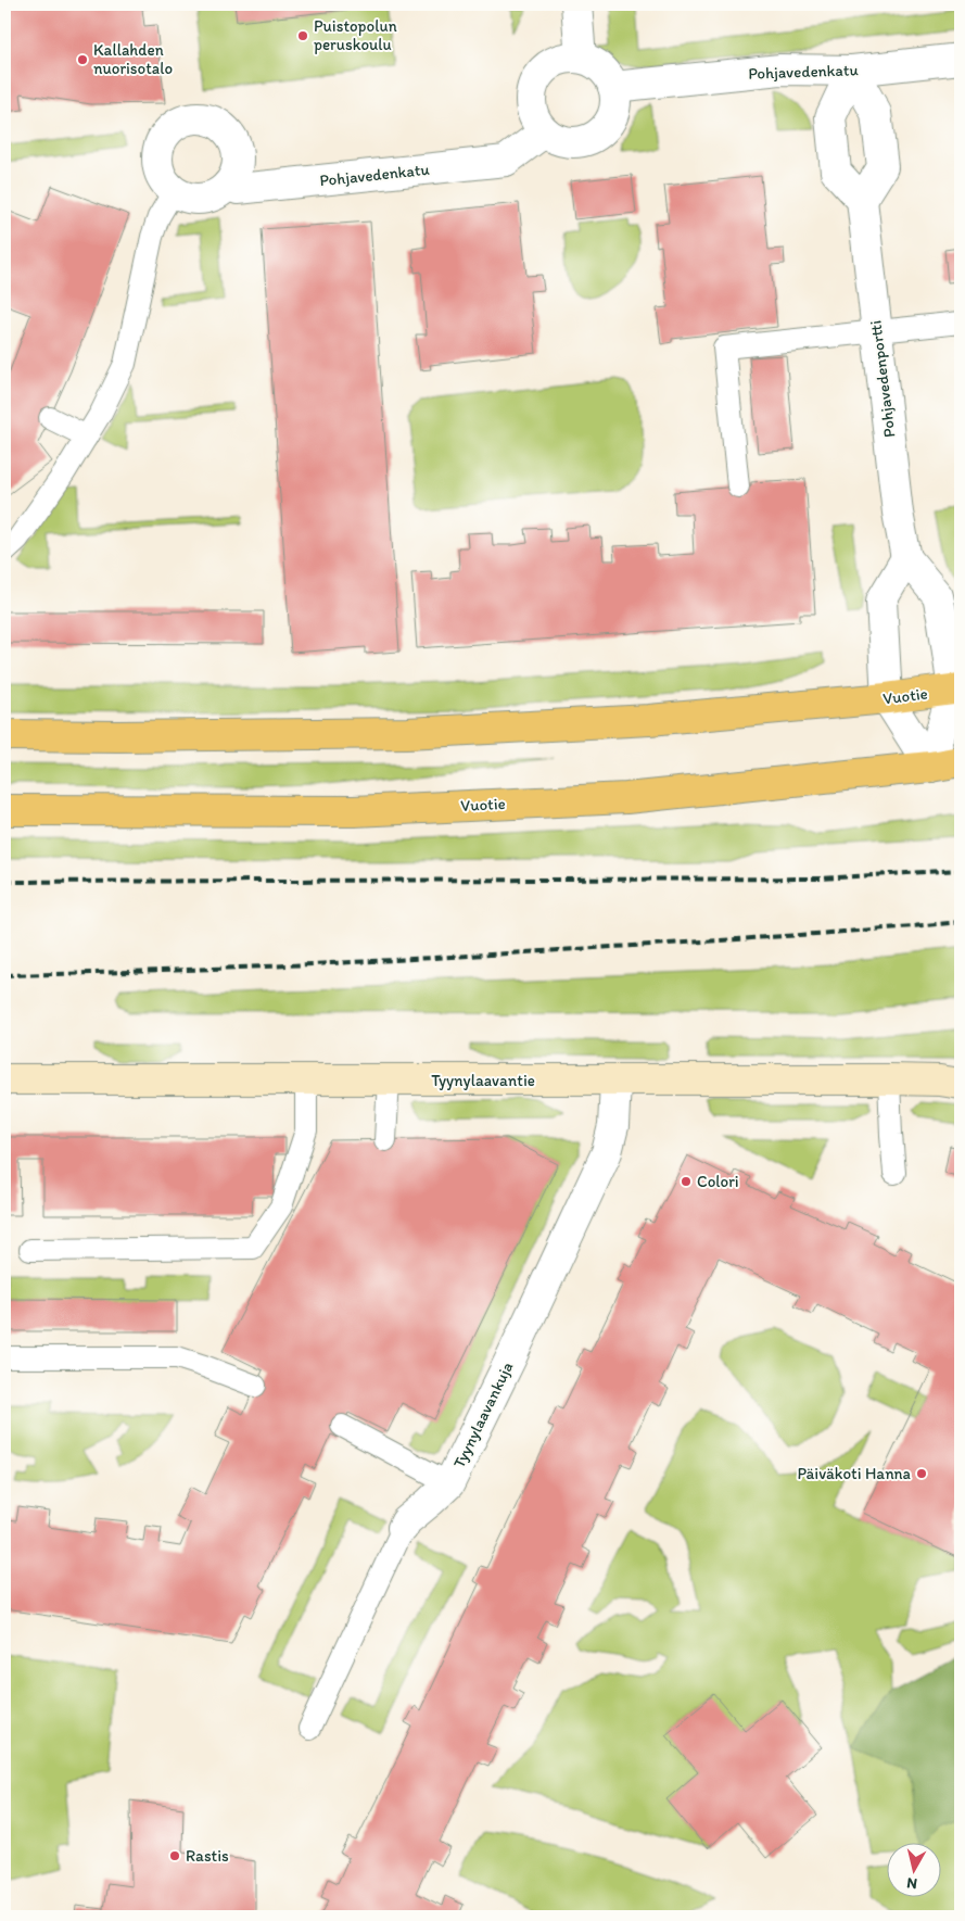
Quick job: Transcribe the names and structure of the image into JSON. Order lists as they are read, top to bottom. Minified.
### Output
{"streets":{"main road":["Vuotie"],"street":["Pohjavedenkatu","Pohjavedenportti","Tyynylaavantie","Tyynylaavankuja"]},"crossings":[["Pohjavedenportti","Vuotie"],["Tyynylaavantie","Tyynylaavankuja"]],"places":["Puistopolun peruskoulu","Kallahden nuorisotalo","Colori","Päiväkoti Hanna","Rastis"],"north":"bottom"}
